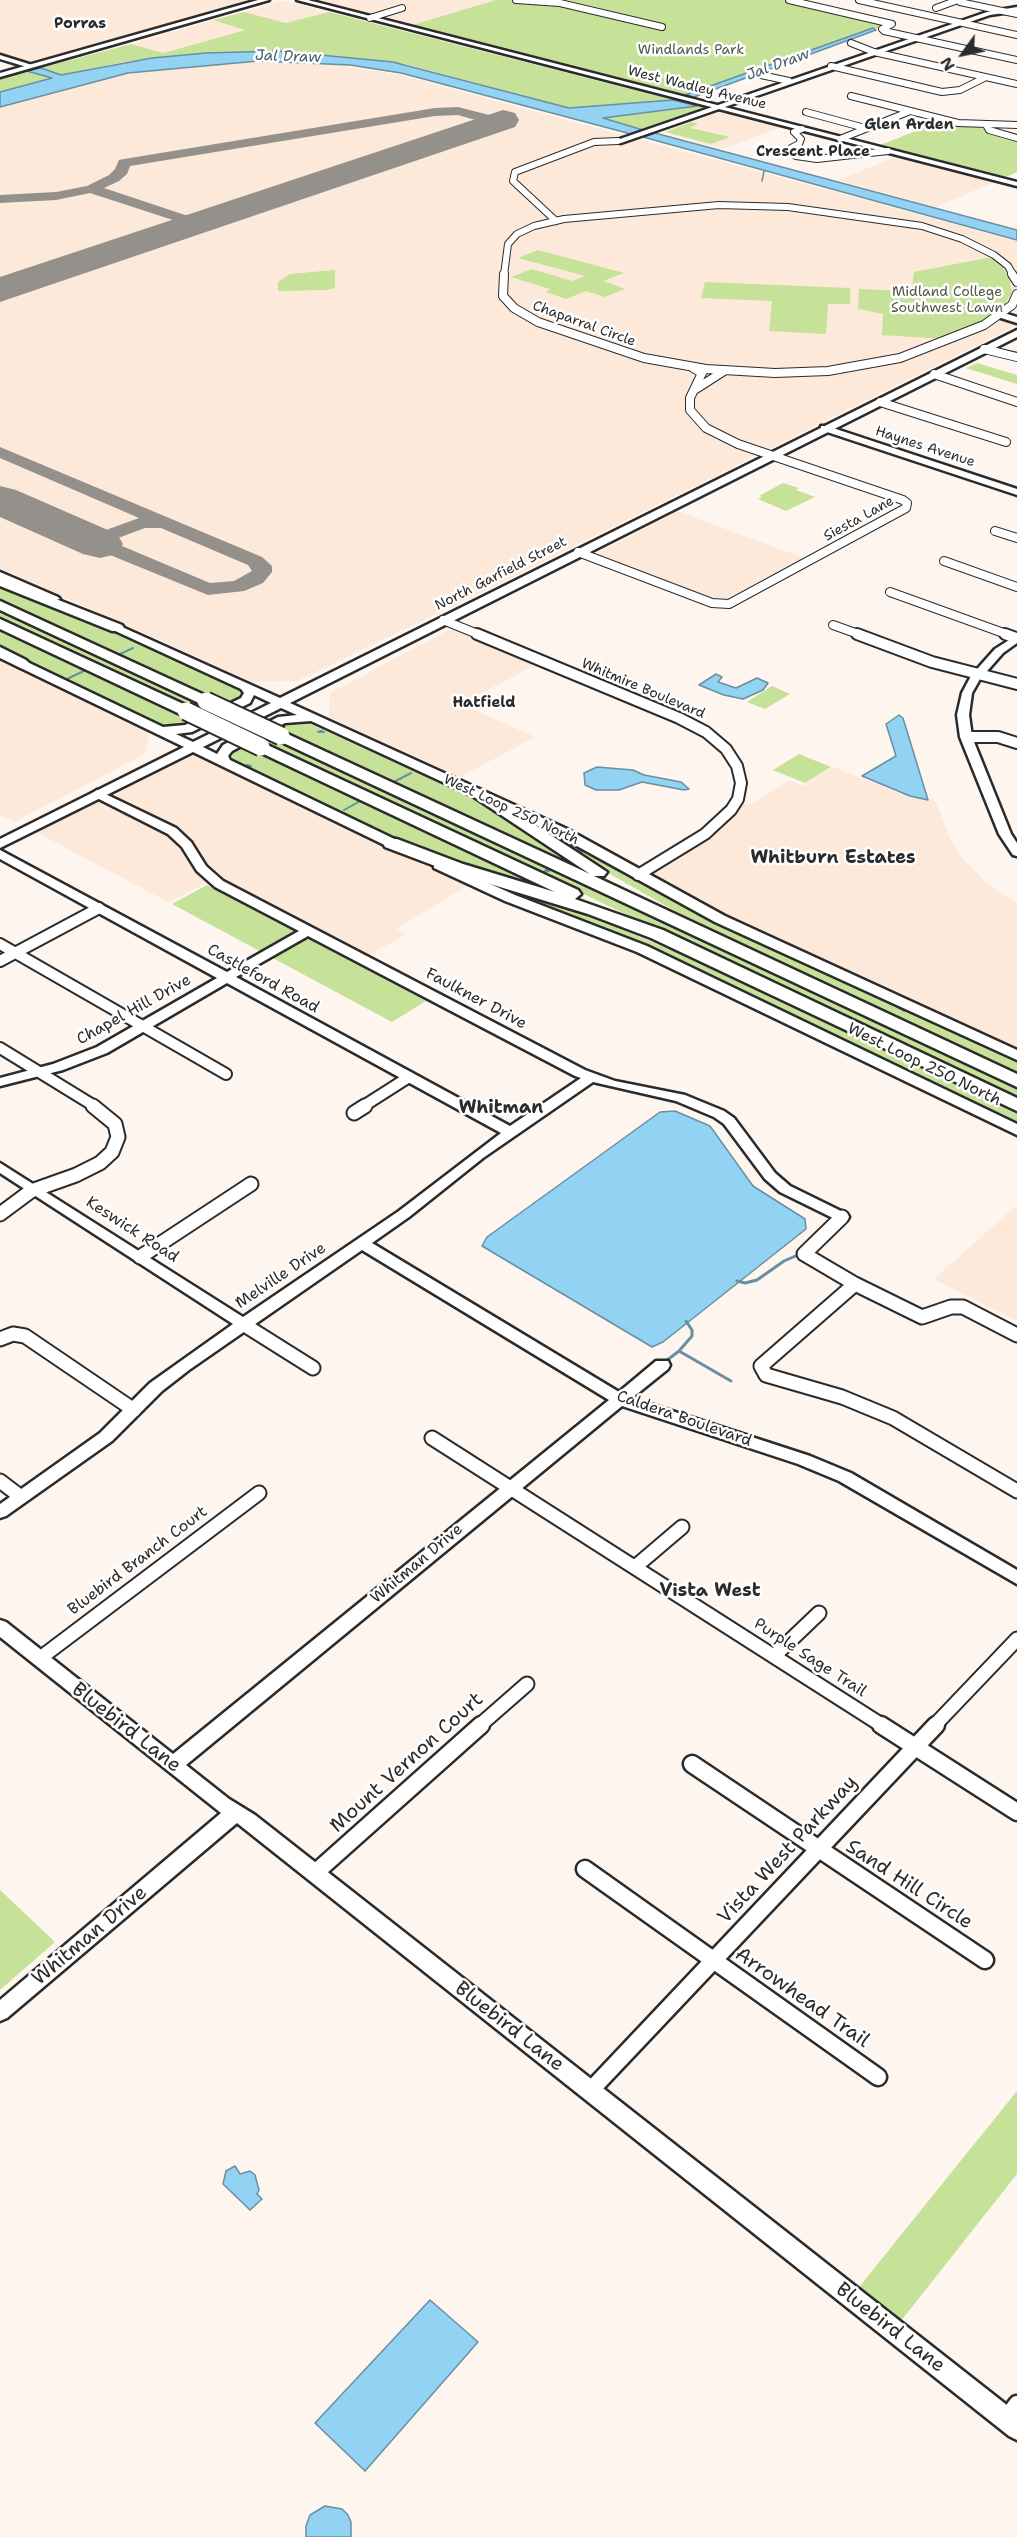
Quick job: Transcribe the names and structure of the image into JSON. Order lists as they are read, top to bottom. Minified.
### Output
{"streets":{"main road":["West Wadley Avenue","North Garfield Street","West Loop 250 North"],"street":["Chaparral Circle","Haynes Avenue","Siesta Lane","Whitmire Boulevard","Castleford Road","Faulkner Drive","Chapel Hill Drive","Keswick Road","Melville Drive","Caldera Boulevard","Bluebird Branch Court","Whitman Drive","Purple Sage Trail","Bluebird Lane","Mount Vernon Court","Vista West Parkway","Sand Hill Circle","Arrowhead Trail"]},"crossings":[["Chaparral Circle","Siesta Lane"],["Haynes Avenue","North Garfield Street"],["Siesta Lane","North Garfield Street"],["North Garfield Street","Whitmire Boulevard"],["North Garfield Street","West Loop 250 North"],["North Garfield Street","Faulkner Drive"],["Whitmire Boulevard","West Loop 250 North"],["Castleford Road","Chapel Hill Drive"],["Castleford Road","Melville Drive"],["Faulkner Drive","Chapel Hill Drive"],["Faulkner Drive","Melville Drive"],["Keswick Road","Melville Drive"],["Melville Drive","Caldera Boulevard"],["Caldera Boulevard","Whitman Drive"],["Bluebird Branch Court","Bluebird Lane"],["Whitman Drive","Purple Sage Trail"],["Whitman Drive","Bluebird Lane"],["Purple Sage Trail","Vista West Parkway"],["Bluebird Lane","Mount Vernon Court"],["Bluebird Lane","Vista West Parkway"],["Vista West Parkway","Sand Hill Circle"],["Vista West Parkway","Arrowhead Trail"]],"districts":["Porras","Glen Arden","Crescent Place","Hatfield","Whitburn Estates","Whitman","Vista West"],"water":["Jal Draw"],"parks":["Windlands Park","Midland College Southwest Lawn"],"north":"bottom left"}
